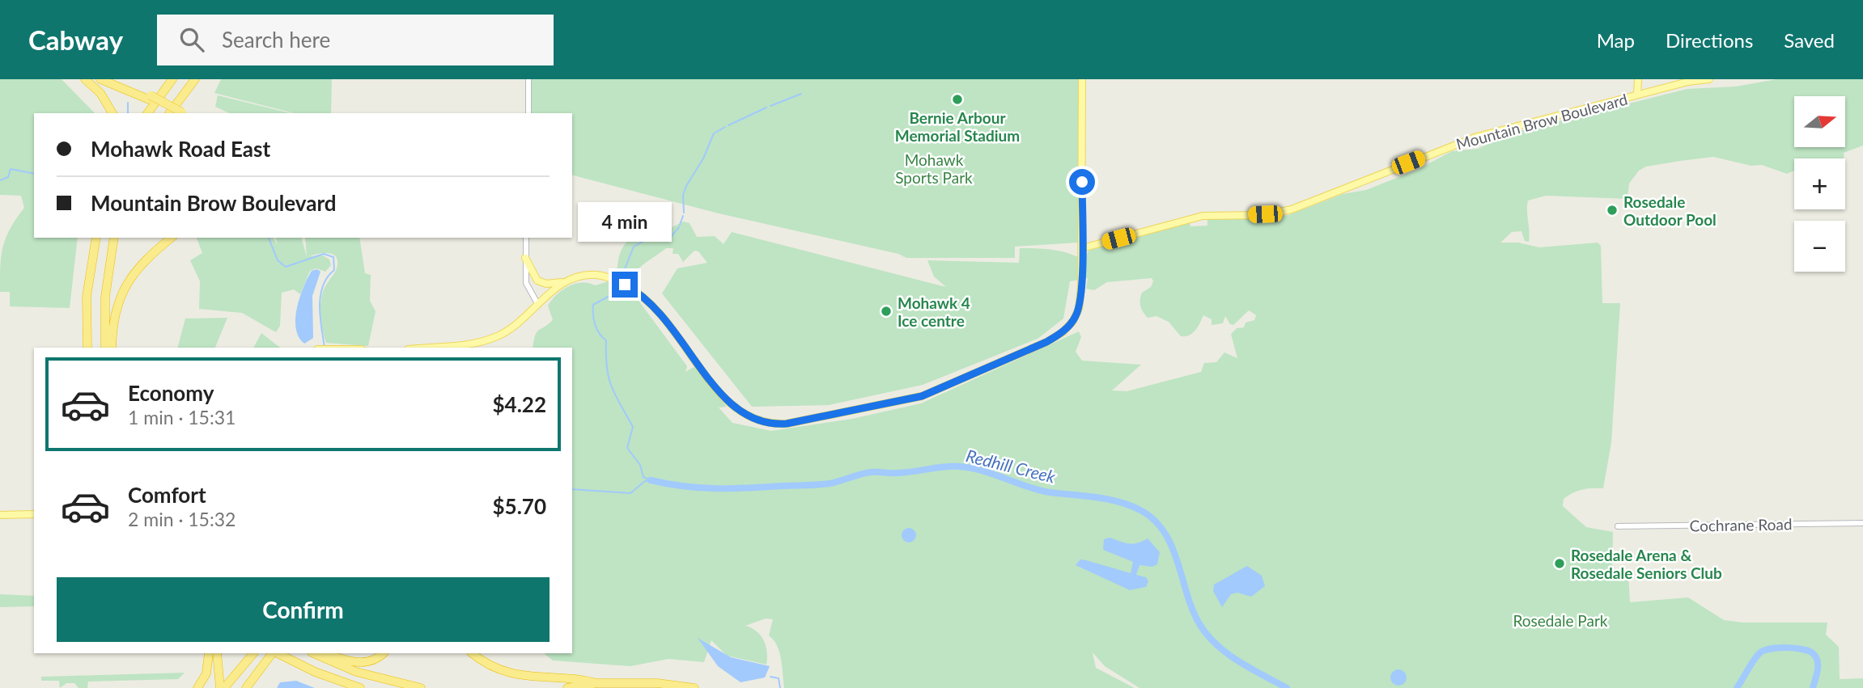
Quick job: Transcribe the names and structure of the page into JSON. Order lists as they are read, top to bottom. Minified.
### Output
{"streets":{"main road":["Mountain Brow Boulevard"],"street":["Cochrane Road"]},"water":["Redhill Creek"],"parks":["Mohawk Sports Park","Rosedale Park"],"places":["Bernie Arbour Memorial Stadium","Rosedale Outdoor Pool","Mohawk 4 Ice centre","Rosedale Arena & Rosedale Seniors Club"],"north":"right","page":{"header":"Cabway","search":"Search here","nav":["Map","Directions","Saved"],"map_buttons":["+","−"],"banner":["Mohawk Road East","Mountain Brow Boulevard"],"bubble":"4 min","list":[{"name":"Economy","note":"1 min · 15:31","value":"$4.22"},{"name":"Comfort","note":"2 min · 15:32","value":"$5.70"}],"buttons":"Confirm"}}
